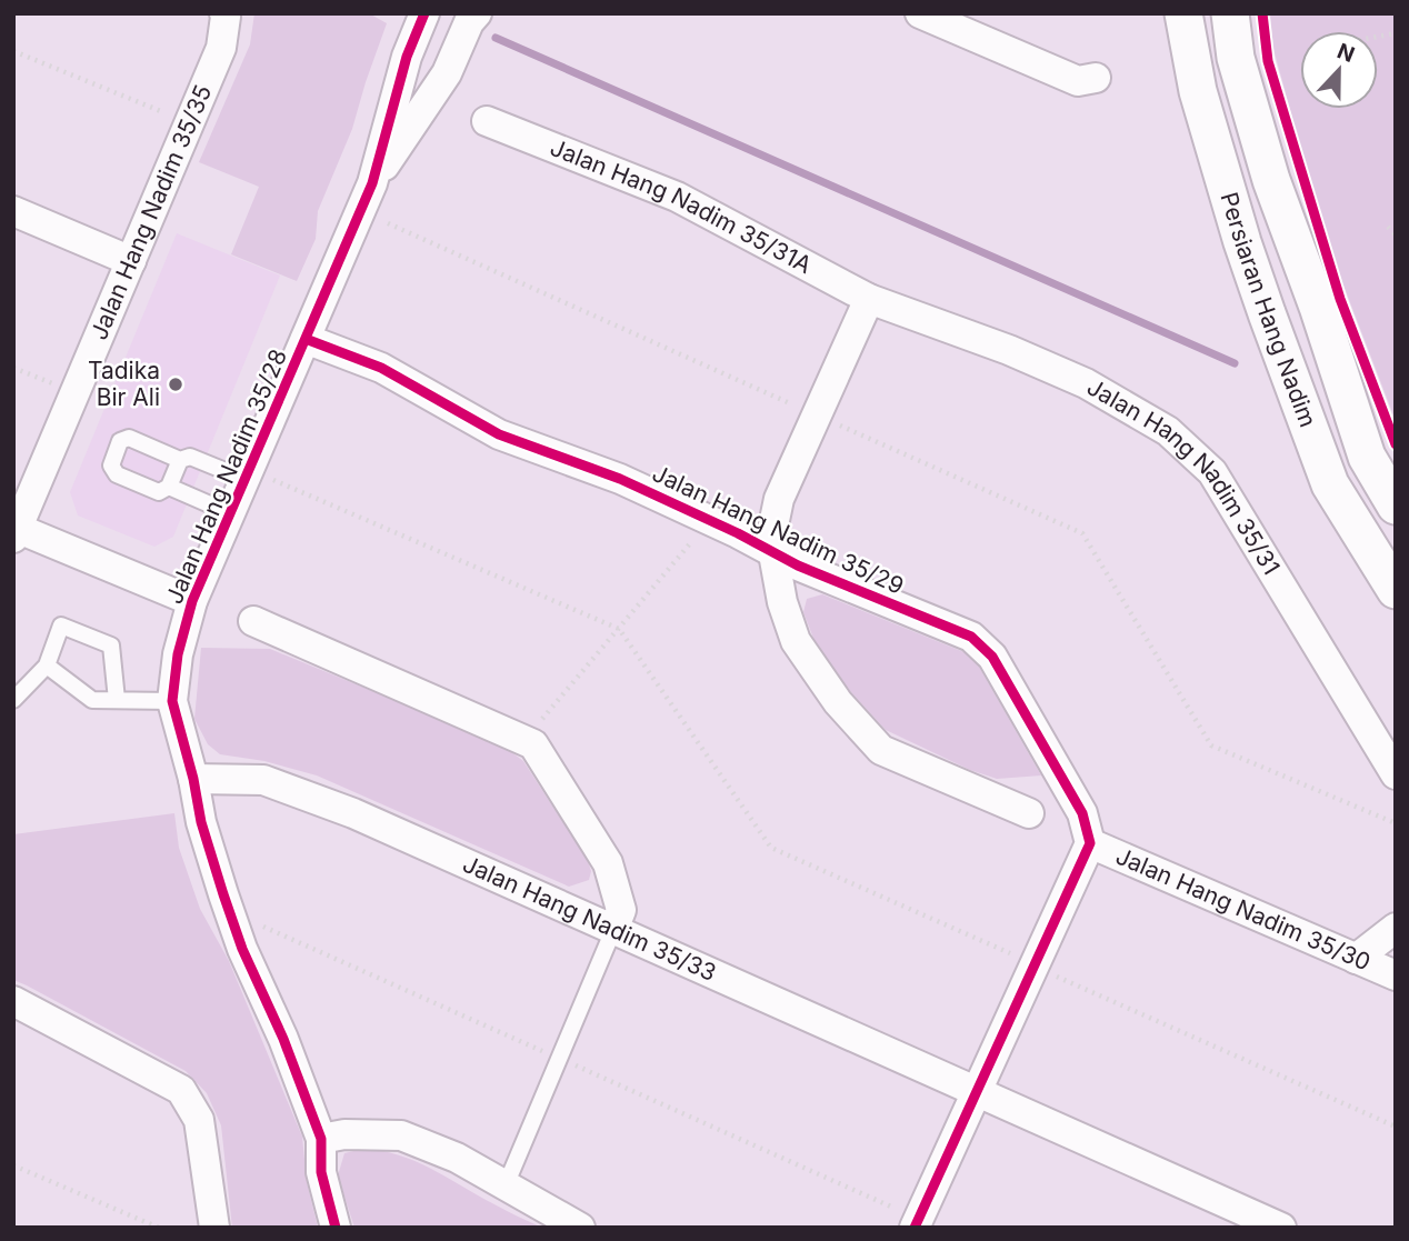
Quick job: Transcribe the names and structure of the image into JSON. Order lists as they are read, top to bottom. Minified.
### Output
{"streets":{"street":["Jalan Hang Nadim 35/31A","Jalan Hang Nadim 35/35","Persiaran Hang Nadim","Jalan Hang Nadim 35/28","Jalan Hang Nadim 35/31","Jalan Hang Nadim 35/29","Jalan Hang Nadim 35/30","Jalan Hang Nadim 35/33"]},"crossings":[["Jalan Hang Nadim 35/31A","Jalan Hang Nadim 35/31"],["Jalan Hang Nadim 35/28","Jalan Hang Nadim 35/29"],["Jalan Hang Nadim 35/28","Jalan Hang Nadim 35/33"],["Jalan Hang Nadim 35/29","Jalan Hang Nadim 35/30"]],"places":["Tadika Bir Ali"],"north":"top"}
